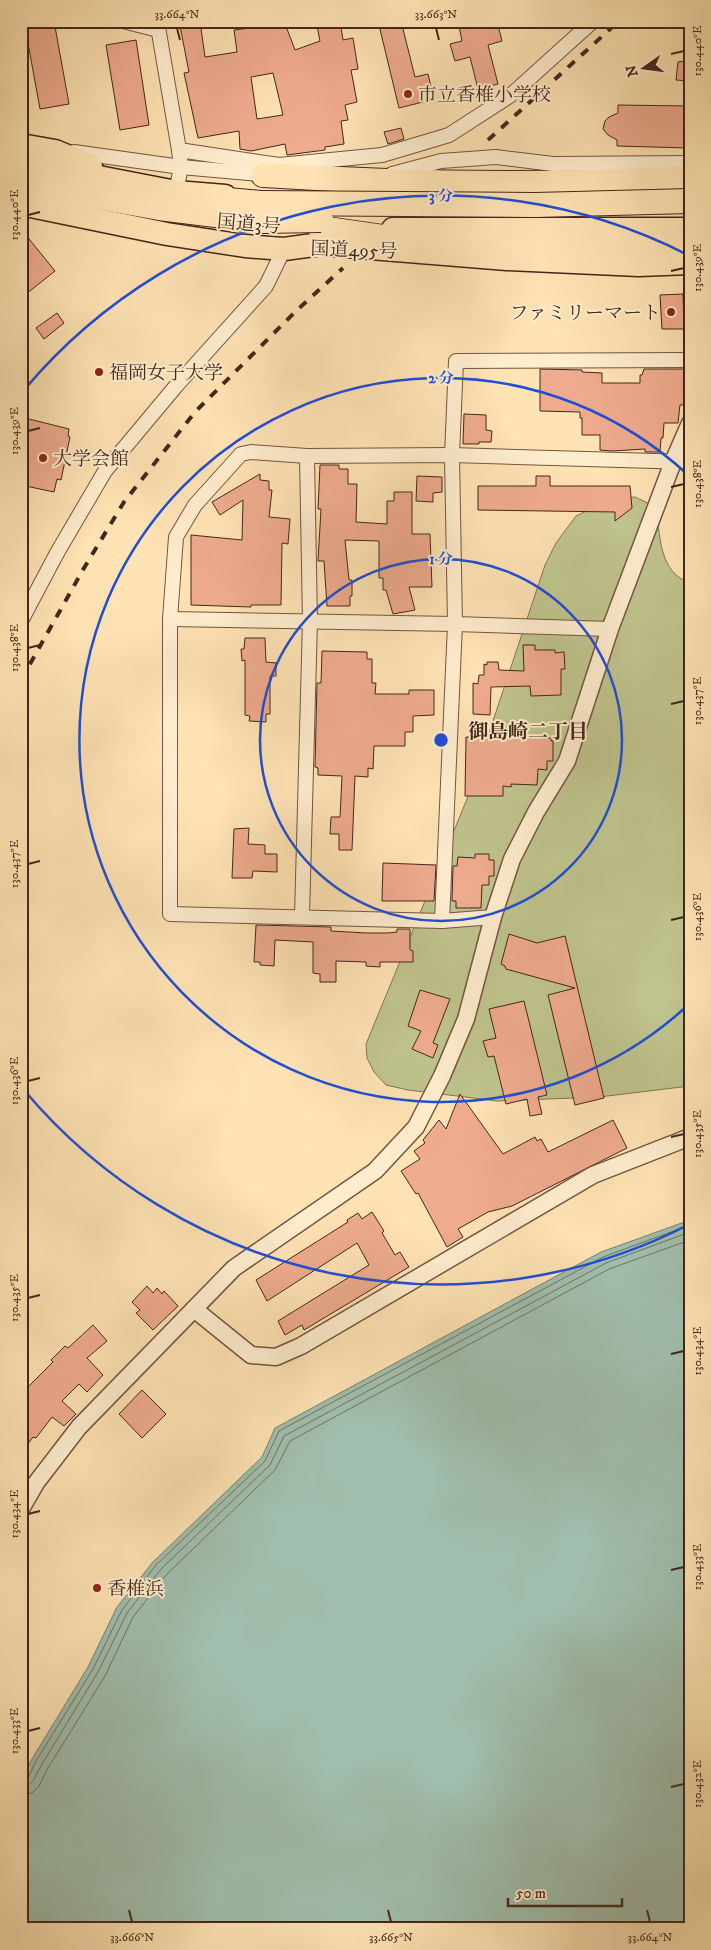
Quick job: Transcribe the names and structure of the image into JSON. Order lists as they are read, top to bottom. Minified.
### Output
{"streets":{"highway":["国道3号","国道495号"]},"crossings":[["国道3号","国道495号"]],"districts":["御島崎二丁目"],"places":["市立香椎小学校","ファミリーマート","福岡女子大学","大学会館","香椎浜"],"scale_bar":"50 m","north":"left","coordinates":["33.664°N","33.663°N","130.440°E","130.439°E","130.438°E","130.437°E","130.436°E","130.435°E","130.434°E","130.433°E","130.432°E","33.666°N","33.665°N"],"rings":["3 分","2 分","1 分"]}
